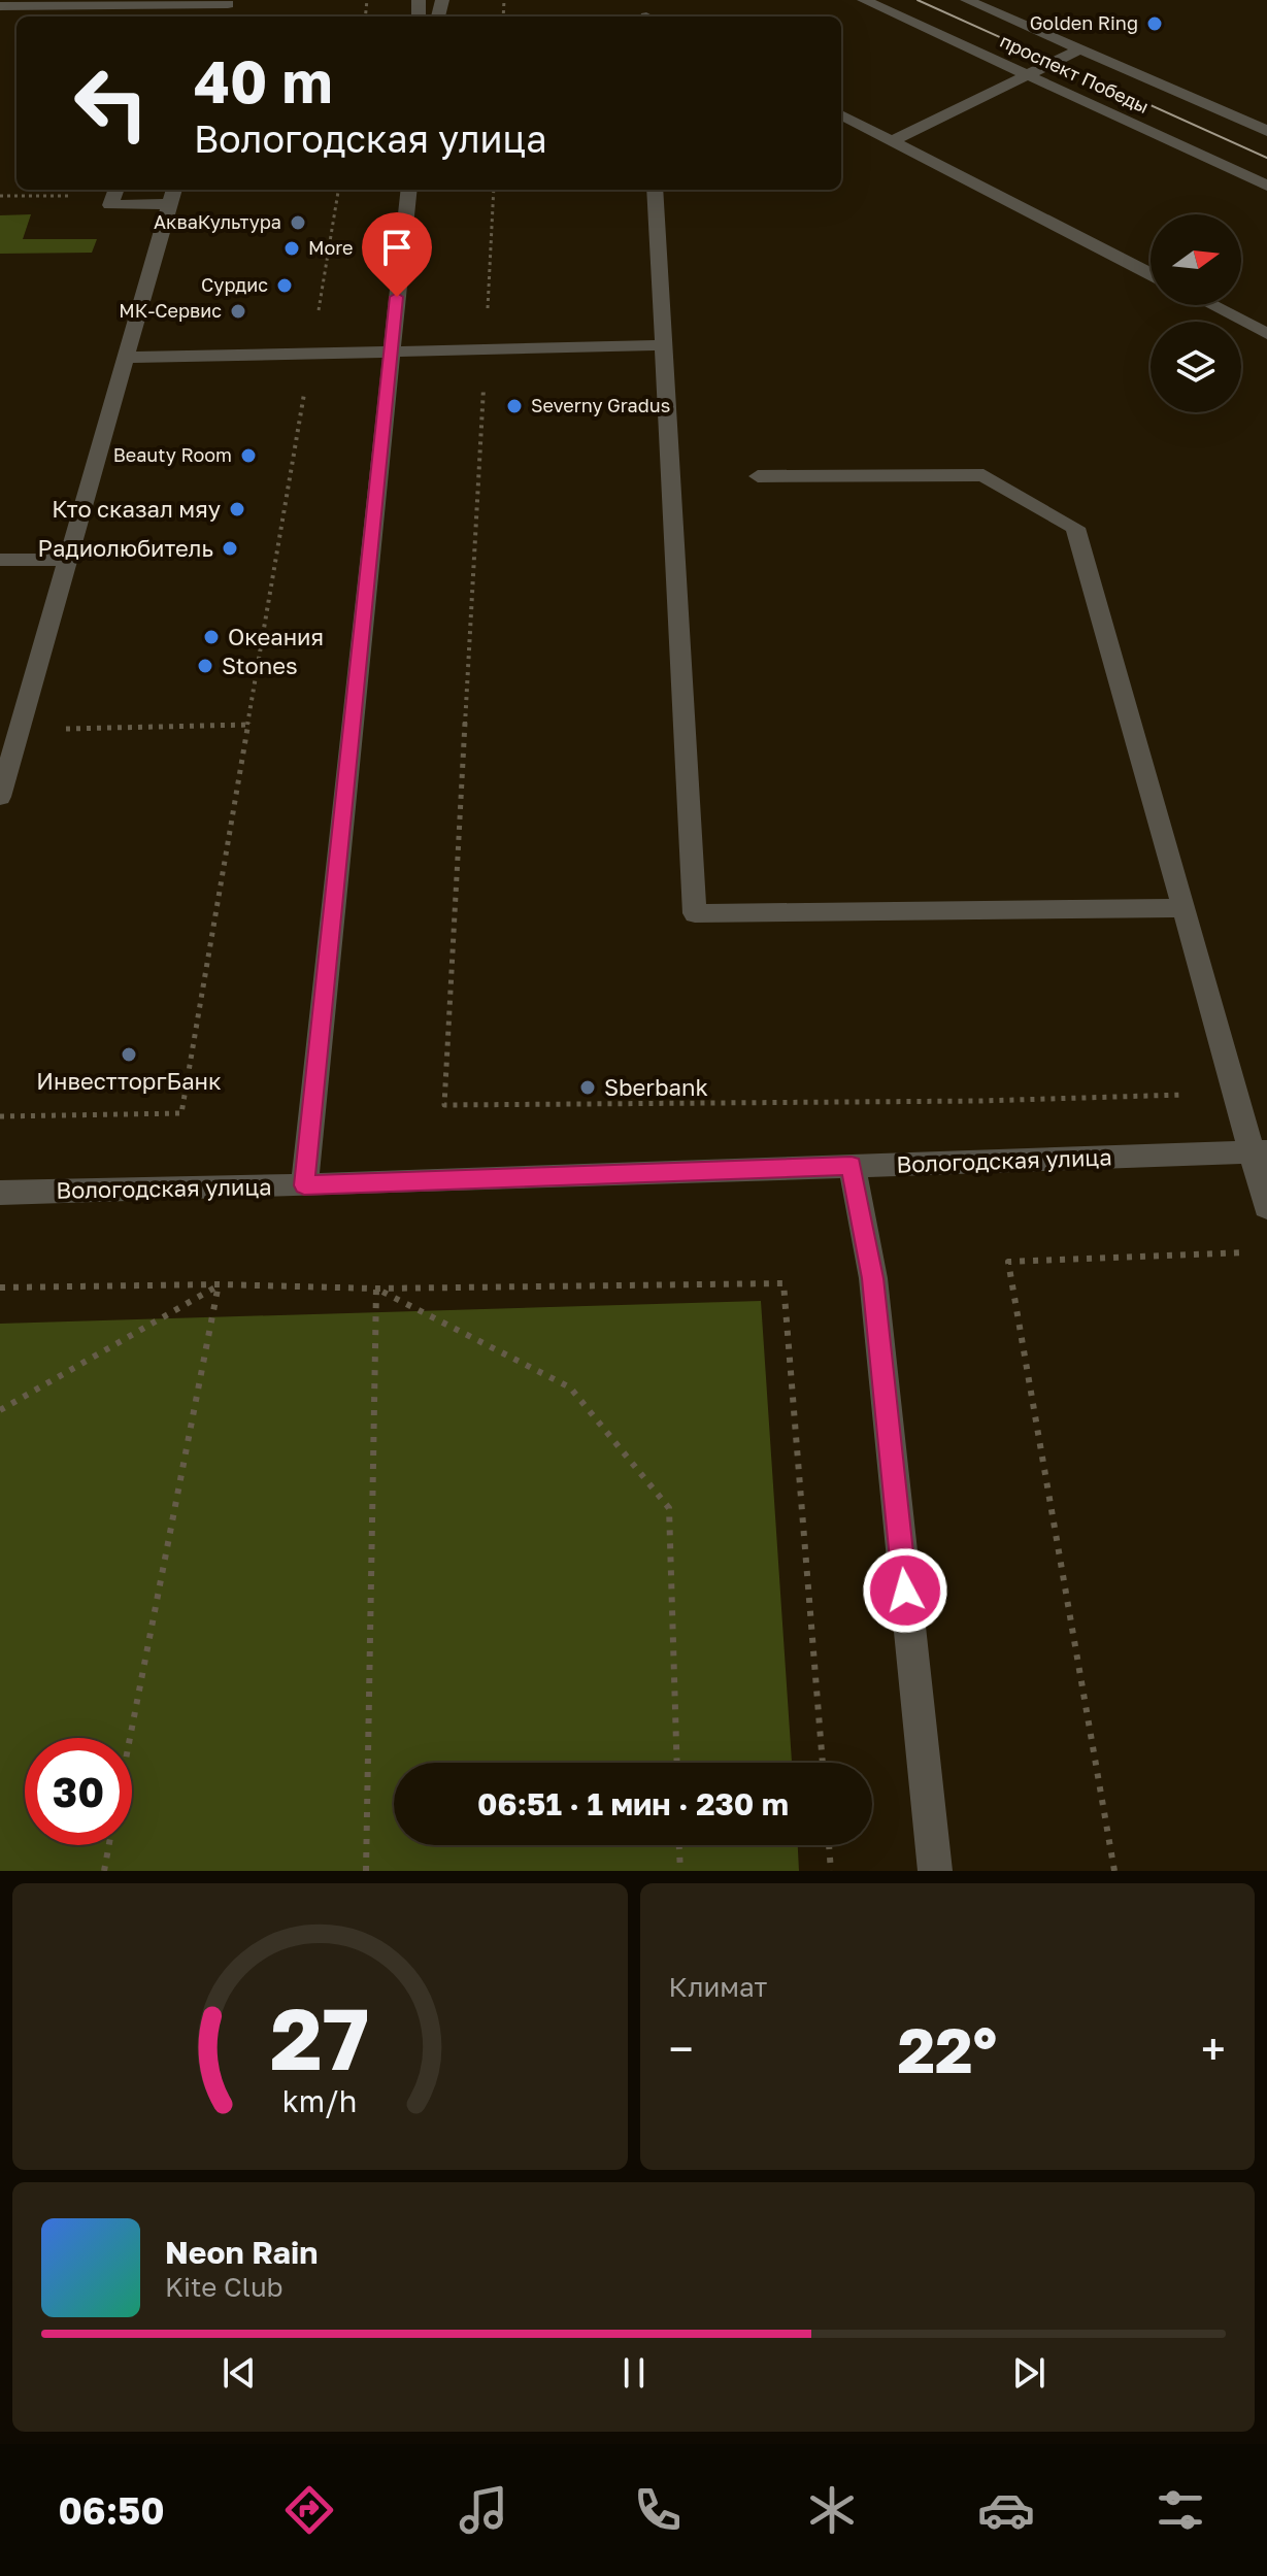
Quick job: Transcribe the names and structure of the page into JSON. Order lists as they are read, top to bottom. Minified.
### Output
{"streets":{"street":["проспект Победы","Вологодская улица"]},"places":["Golden Ring","АкваКультура","More","Сурдис","МК-Сервис","Severny Gradus","Beauty Room","Кто сказал мяу","Радиолюбитель","Океания","Stones","ИнвестторгБанк","Sberbank"],"north":"right","page":{"turn":["40 m","Вологодская улица"],"limit":"30","trip":"06:51 · 1 мин · 230 m","tile":"Климат","heat":["−","22°","+"],"song":["Neon Rain","Kite Club"],"tabs":"06:50","gauge":["27","km/h"]}}
